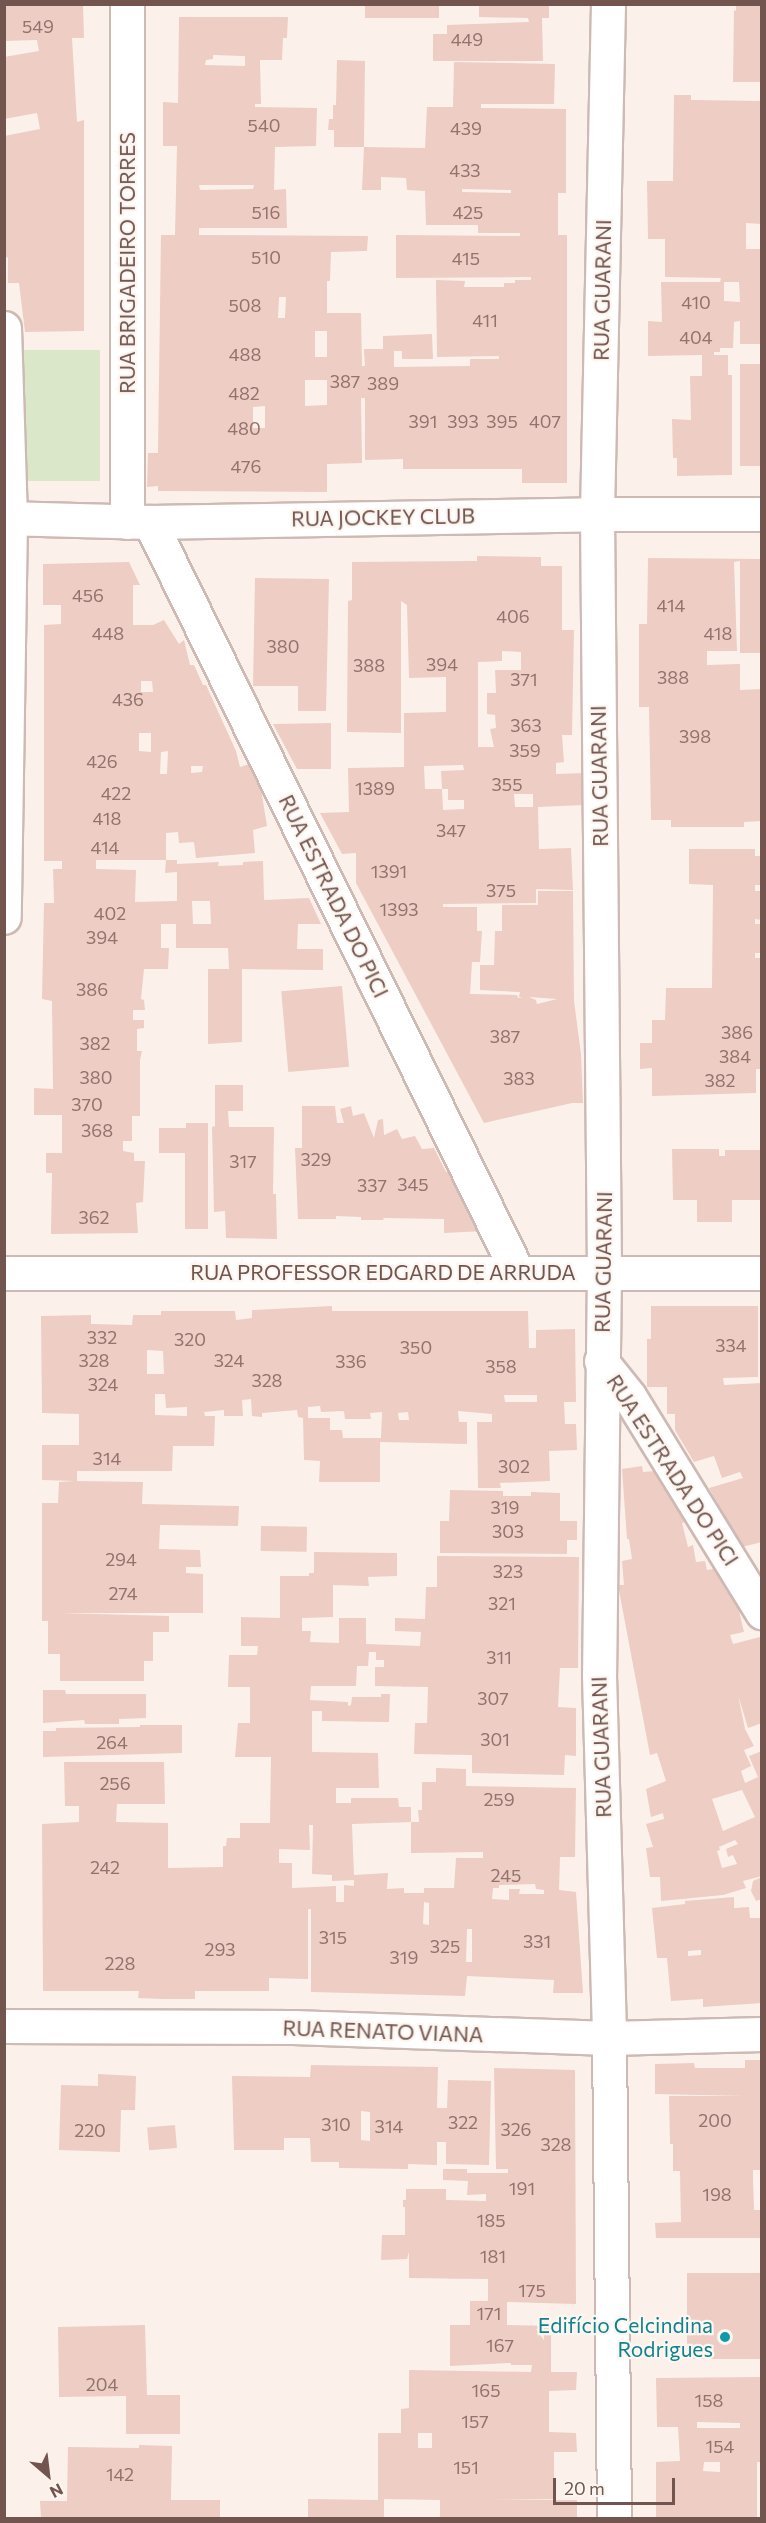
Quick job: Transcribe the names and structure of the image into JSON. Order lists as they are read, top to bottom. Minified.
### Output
{"streets":{"street":["RUA BRIGADEIRO TORRES","RUA GUARANI","RUA JOCKEY CLUB","RUA ESTRADA DO PICI","RUA PROFESSOR EDGARD DE ARRUDA","RUA RENATO VIANA"]},"crossings":[["RUA BRIGADEIRO TORRES","RUA JOCKEY CLUB"],["RUA BRIGADEIRO TORRES","RUA ESTRADA DO PICI"],["RUA GUARANI","RUA JOCKEY CLUB"],["RUA GUARANI","RUA ESTRADA DO PICI"],["RUA GUARANI","RUA PROFESSOR EDGARD DE ARRUDA"],["RUA GUARANI","RUA RENATO VIANA"],["RUA JOCKEY CLUB","RUA ESTRADA DO PICI"],["RUA ESTRADA DO PICI","RUA PROFESSOR EDGARD DE ARRUDA"]],"places":["Edifício Celcindina Rodrigues"],"house_numbers":["549","449","540","439","433","516","425","510","415","410","508","411","404","488","387","389","482","391","393","395","407","480","476","456","414","406","448","418","380","394","388","388","371","436","363","398","359","426","355","1389","422","418","347","414","1391","375","1393","402","394","386","386","387","382","384","380","383","382","370","368","329","317","345","337","362","332","320","334","350","328","324","336","358","328","324","314","302","319","303","294","323","274","321","311","307","301","264","256","259","242","245","315","331","325","293","319","228","200","322","310","314","326","220","328","191","198","185","181","175","171","167","204","165","158","157","154","151","142"],"scale_bar":"20 m","north":"bottom right"}
